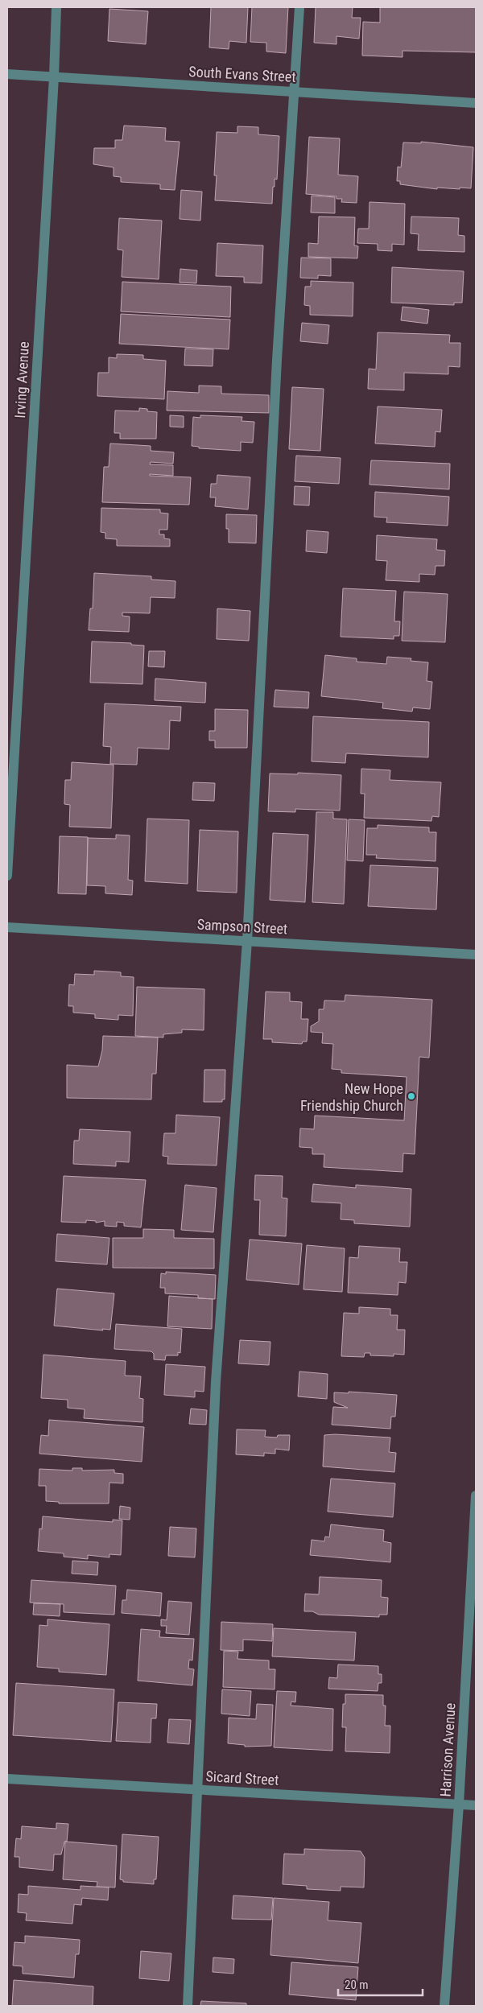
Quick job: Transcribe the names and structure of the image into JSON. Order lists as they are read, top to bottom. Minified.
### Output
{"streets":{"street":["South Evans Street","Irving Avenue","Sampson Street","Harrison Avenue","Sicard Street"]},"crossings":[["South Evans Street","Irving Avenue"],["Harrison Avenue","Sicard Street"]],"places":["New Hope Friendship Church"],"scale_bar":"20 m"}
